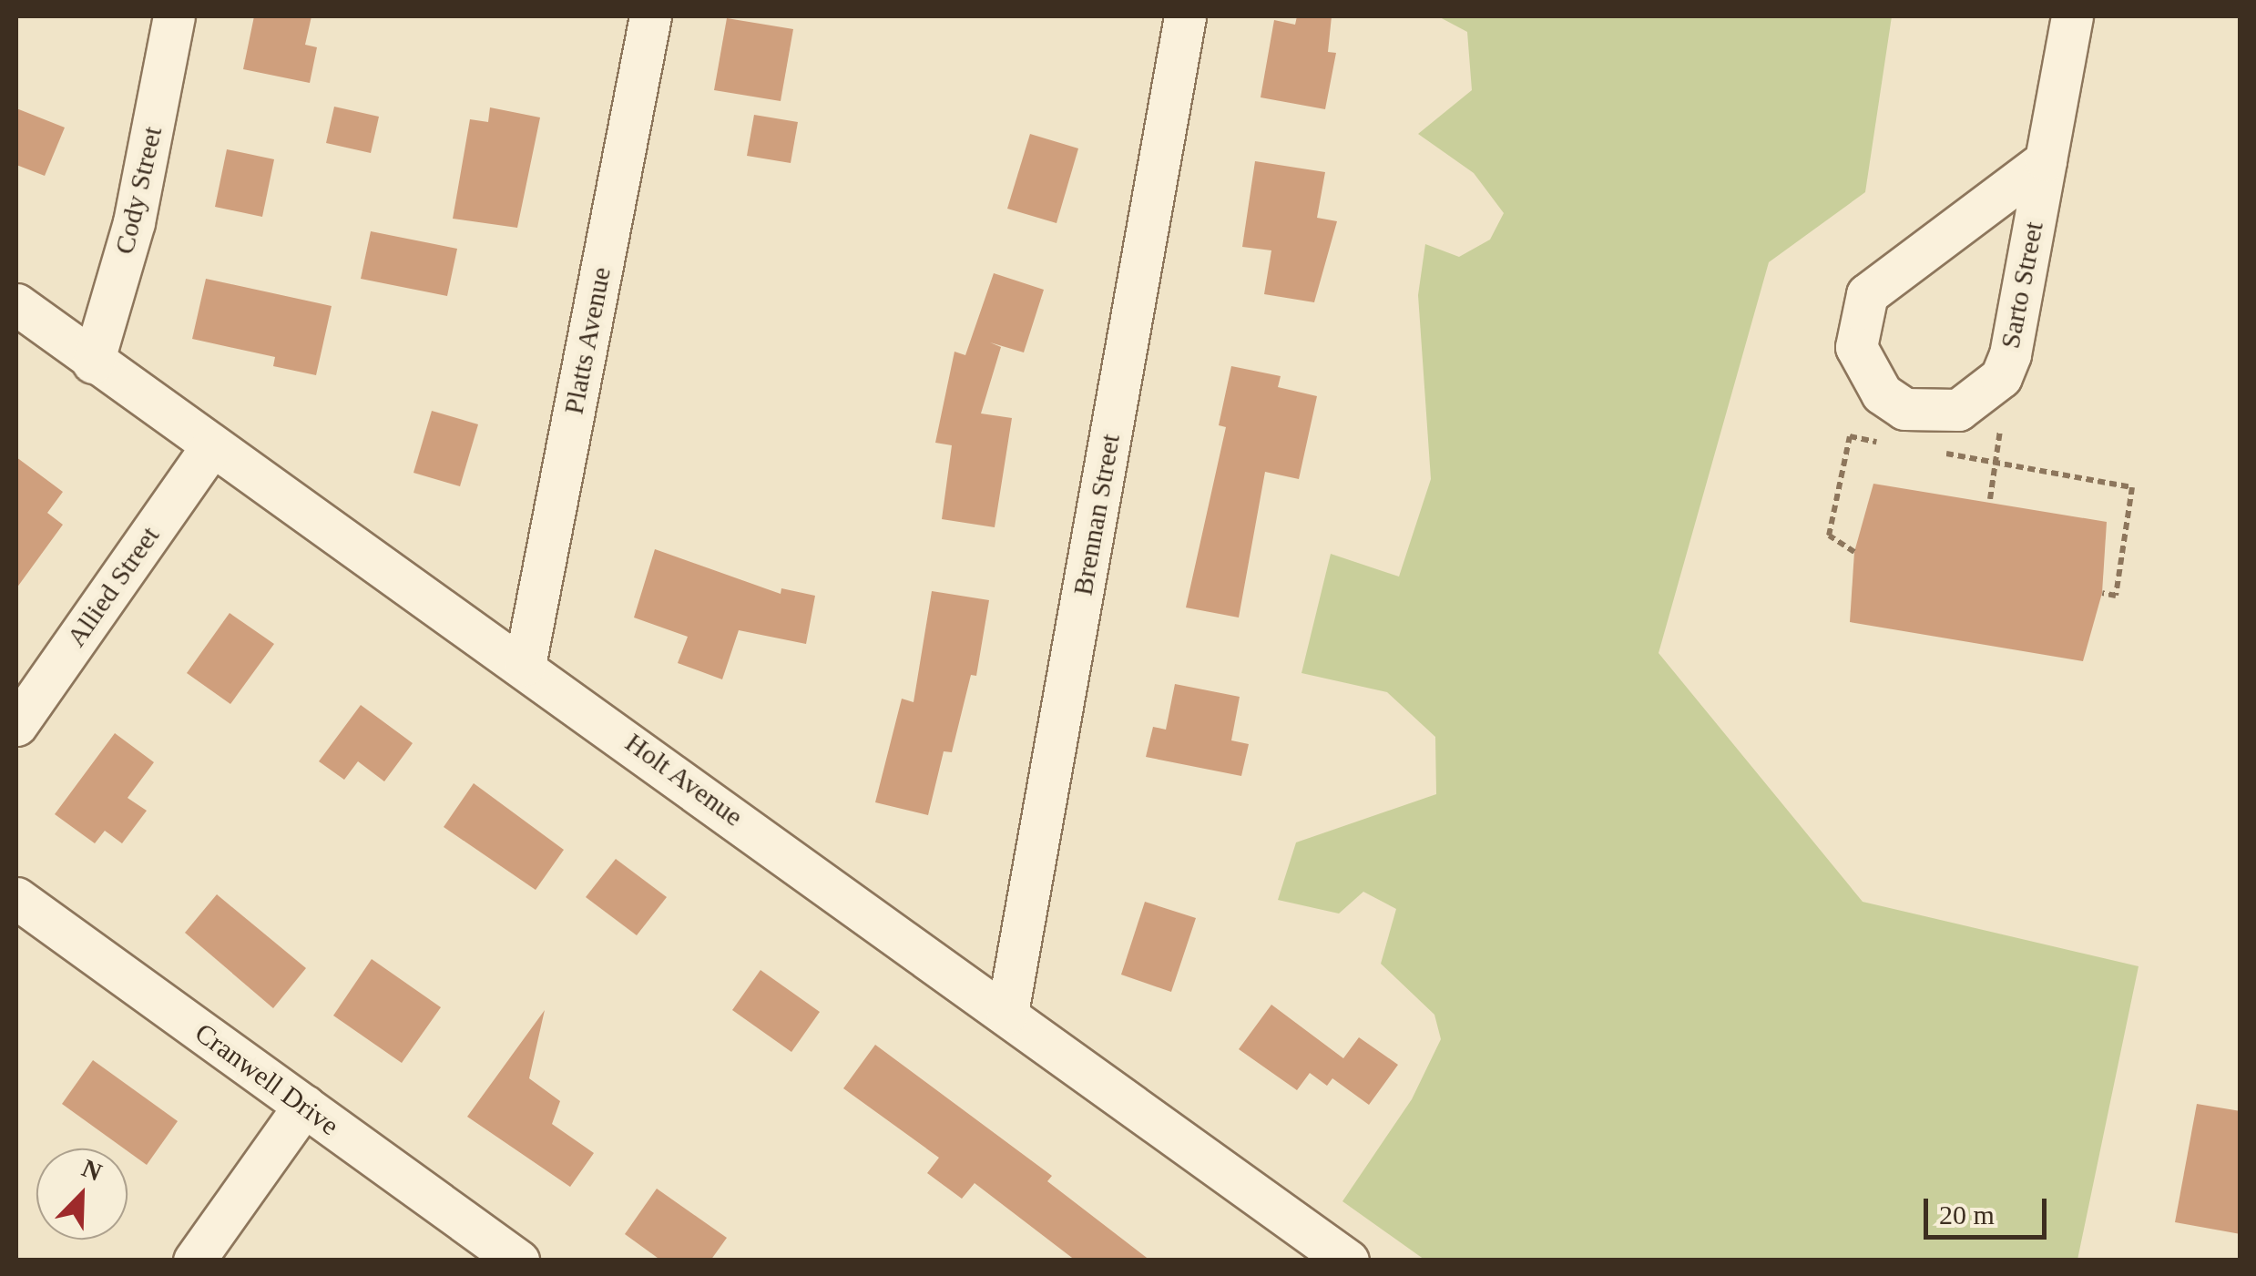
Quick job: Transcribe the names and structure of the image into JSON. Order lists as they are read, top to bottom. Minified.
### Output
{"streets":{"street":["Cody Street","Sarto Street","Platts Avenue","Brennan Street","Allied Street","Holt Avenue","Cranwell Drive"]},"crossings":[["Cody Street","Holt Avenue"],["Platts Avenue","Holt Avenue"],["Brennan Street","Holt Avenue"],["Allied Street","Holt Avenue"]],"scale_bar":"20 m","north":"top right"}
